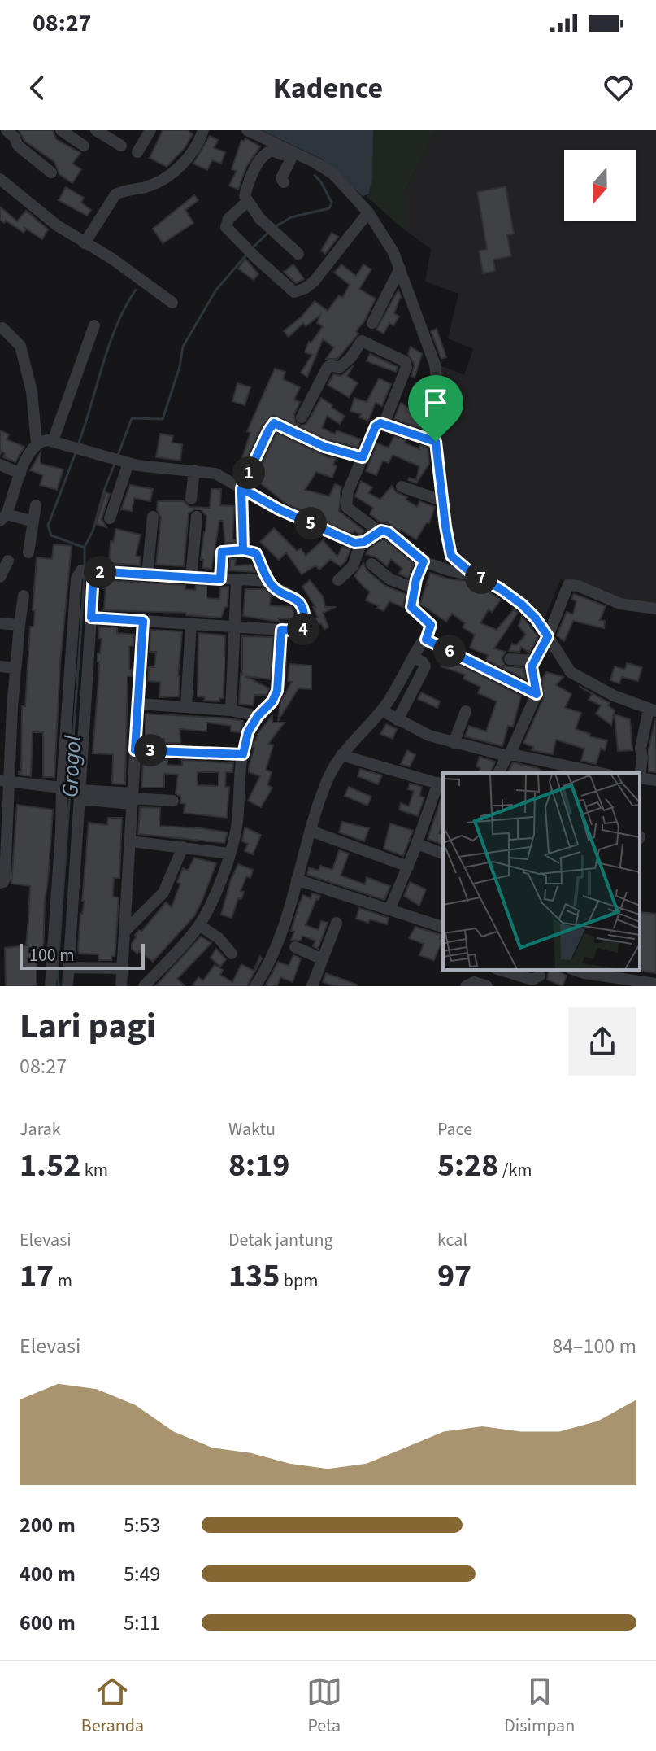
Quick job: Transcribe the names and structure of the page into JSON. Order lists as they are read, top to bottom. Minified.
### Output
{"water":["Grogol"],"scale_bar":"100 m","north":"bottom","page":{"status":"08:27","header":"Kadence","pins":["1","5","2","7","4","6","3"],"scale":"100 m","heading":["Lari pagi","08:27"],"stats":[["Jarak","1.52 km"],["Waktu","8:19"],["Pace","5:28 /km"],["Elevasi","17 m"],["Detak jantung","135 bpm"],["kcal","97"]],"chart":["Elevasi","84–100 m"],"list":[{"name":"200 m","note":"5:53"},{"name":"400 m","note":"5:49"},{"name":"600 m","note":"5:11"}],"tabs":["Beranda","Peta","Disimpan"]}}
